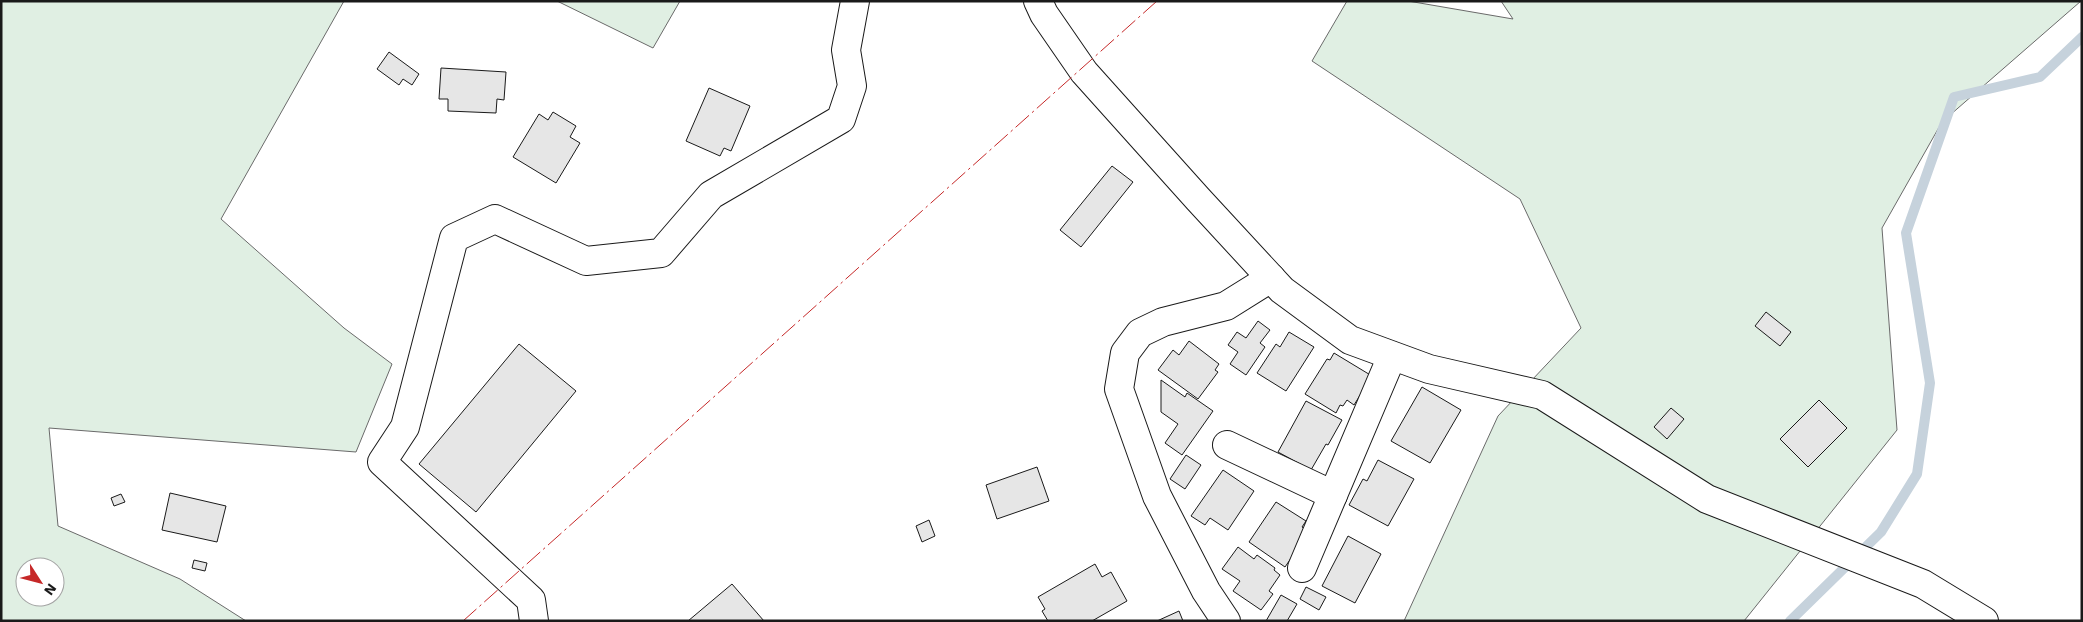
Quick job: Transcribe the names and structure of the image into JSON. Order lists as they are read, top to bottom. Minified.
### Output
{"north":"bottom right"}
